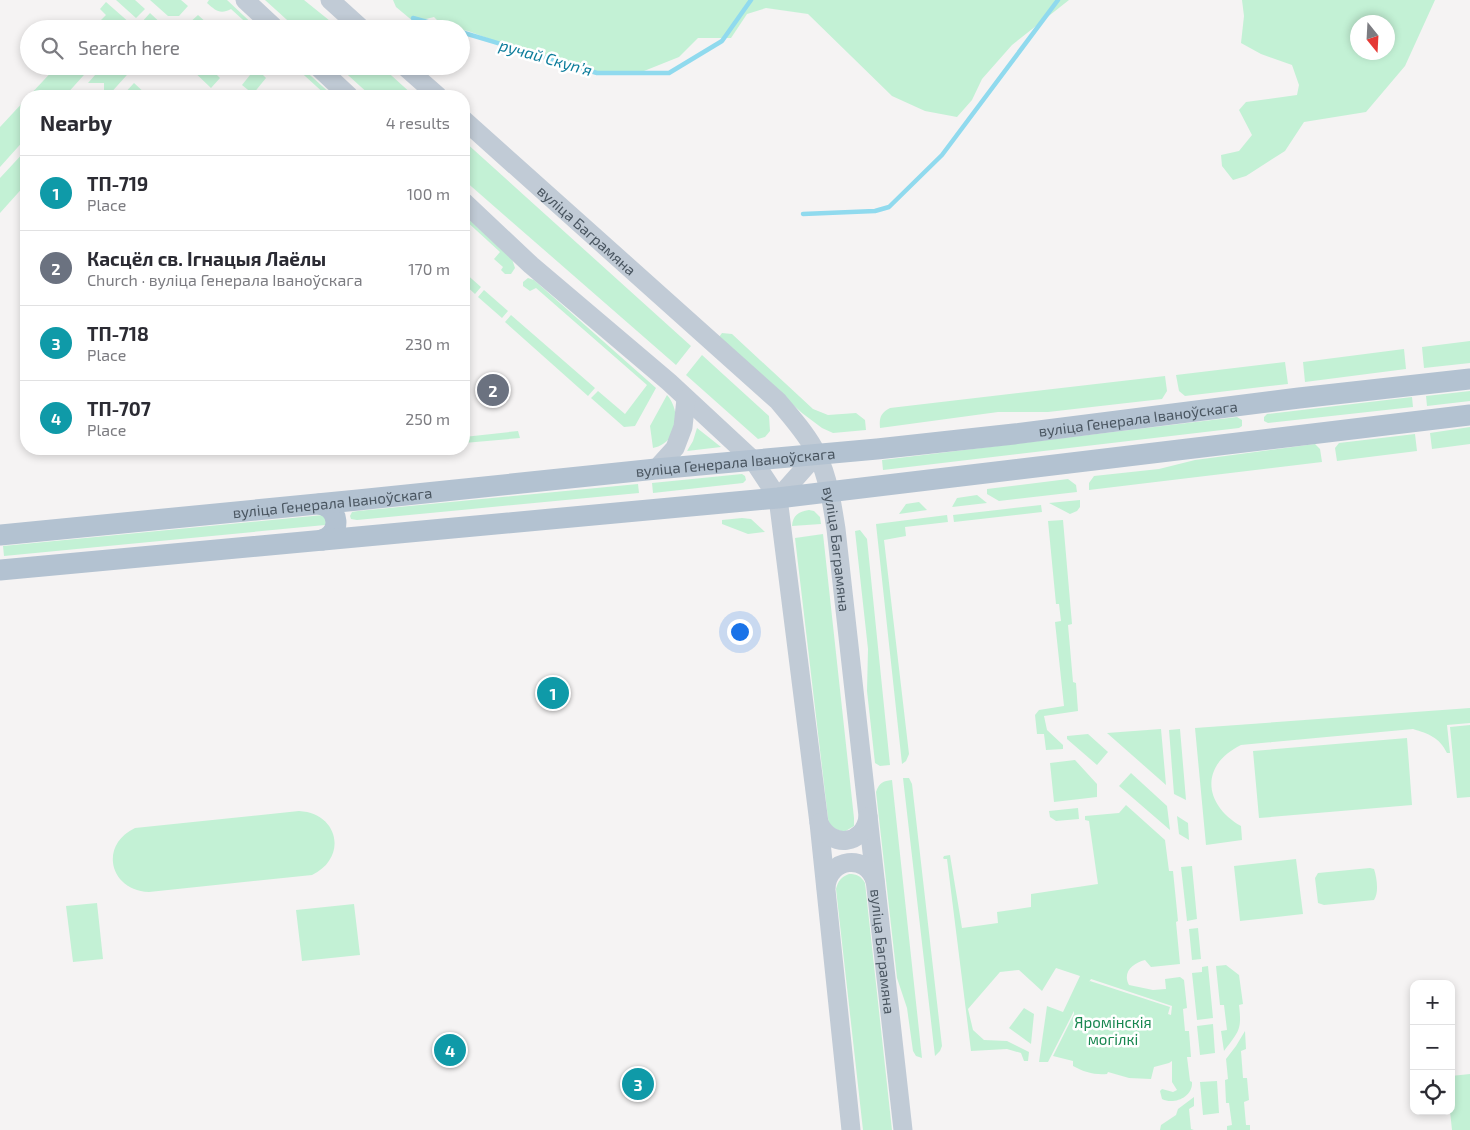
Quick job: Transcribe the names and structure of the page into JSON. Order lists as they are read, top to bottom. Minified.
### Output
{"streets":{"main road":["вуліца Генерала Іваноўскага"],"street":["вуліца Баграмяна"]},"crossings":[["вуліца Баграмяна","вуліца Генерала Іваноўскага"]],"water":["ручай Скупʼя"],"parks":["Яромінскія могілкі"],"north":"bottom","page":{"search":"Search here","heading":["Nearby","4 results"],"list":[{"mark":"1","name":"ТП-719","note":"Place","value":"100 m"},{"mark":"2","name":"Касцёл св. Ігнацыя Лаёлы","note":"Church · вуліца Генерала Іваноўскага","value":"170 m"},{"mark":"3","name":"ТП-718","note":"Place","value":"230 m"},{"mark":"4","name":"ТП-707","note":"Place","value":"250 m"}],"pins":["2","1","4","3"],"map_buttons":["+","−"]}}
